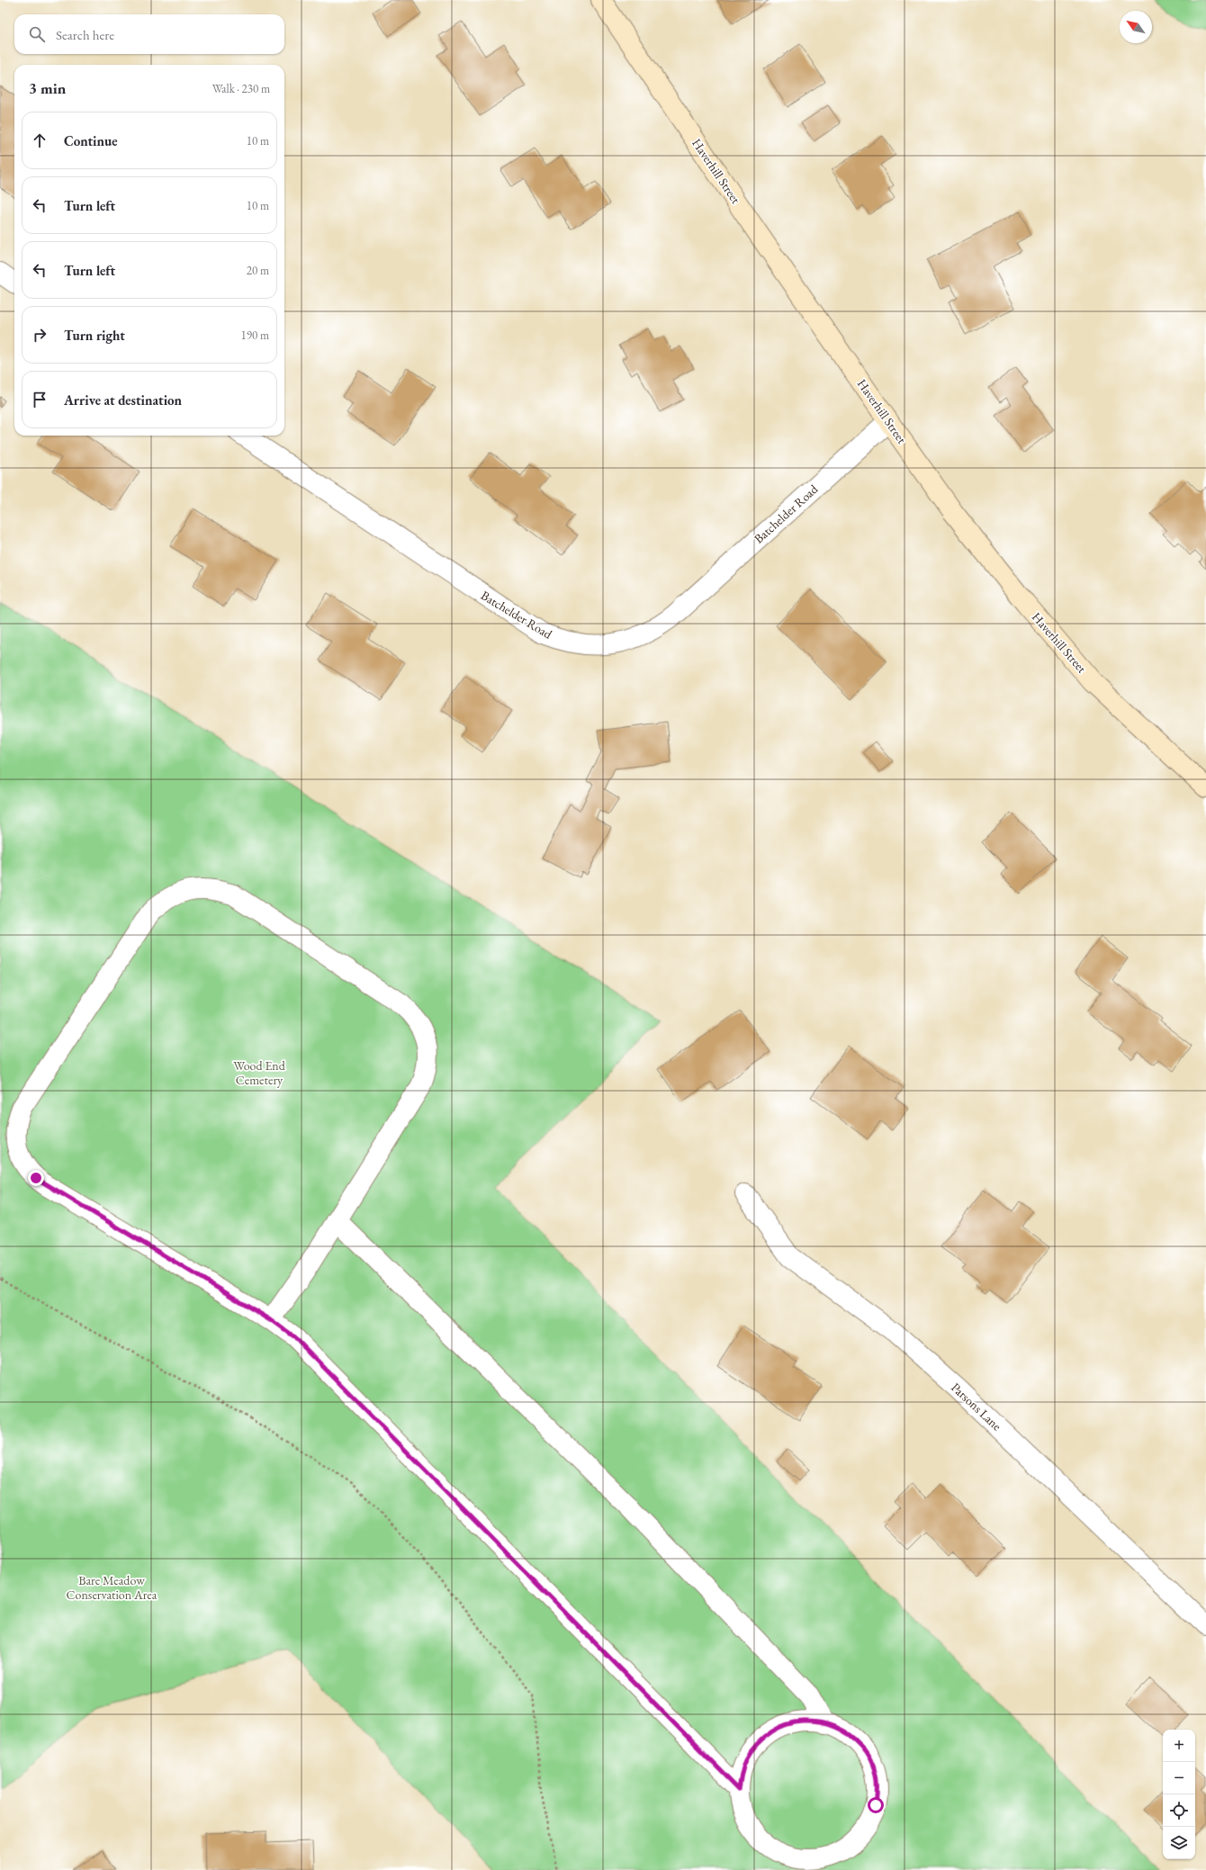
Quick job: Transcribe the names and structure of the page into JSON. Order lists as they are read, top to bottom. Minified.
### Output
{"streets":{"main road":["Haverhill Street"],"street":["Batchelder Road","Parsons Lane"]},"crossings":[["Haverhill Street","Batchelder Road"]],"parks":["Wood End Cemetery","Bare Meadow Conservation Area"],"north":"top left","page":{"search":"Search here","heading":["3 min","Walk · 230 m"],"list":[["Continue","10 m"],["Turn left","10 m"],["Turn left","20 m"],["Turn right","190 m"],"Arrive at destination"],"map_buttons":["+","−"]}}
